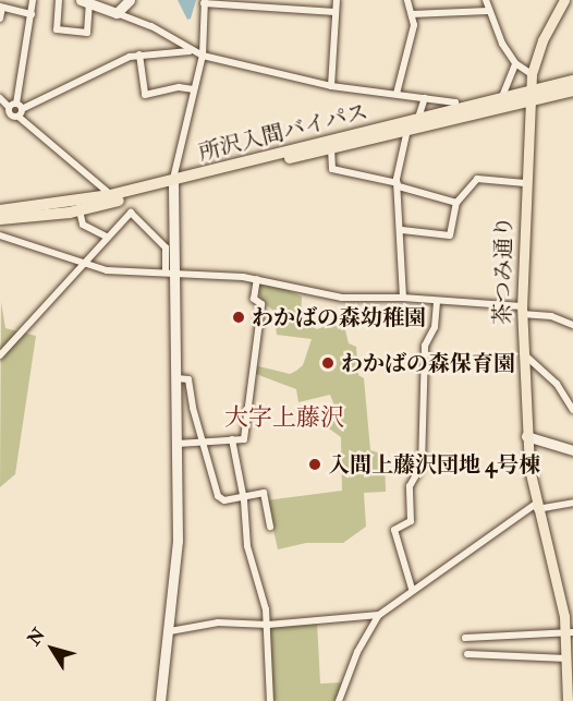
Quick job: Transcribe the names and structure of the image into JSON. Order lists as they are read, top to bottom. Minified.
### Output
{"streets":{"highway":["所沢入間バイパス"],"main road":["茶つみ通り"]},"crossings":[["所沢入間バイパス","茶つみ通り"]],"districts":["大字上藤沢"],"places":["わかばの森幼稚園","わかばの森保育園","入間上藤沢団地 4号棟"],"north":"top left"}
